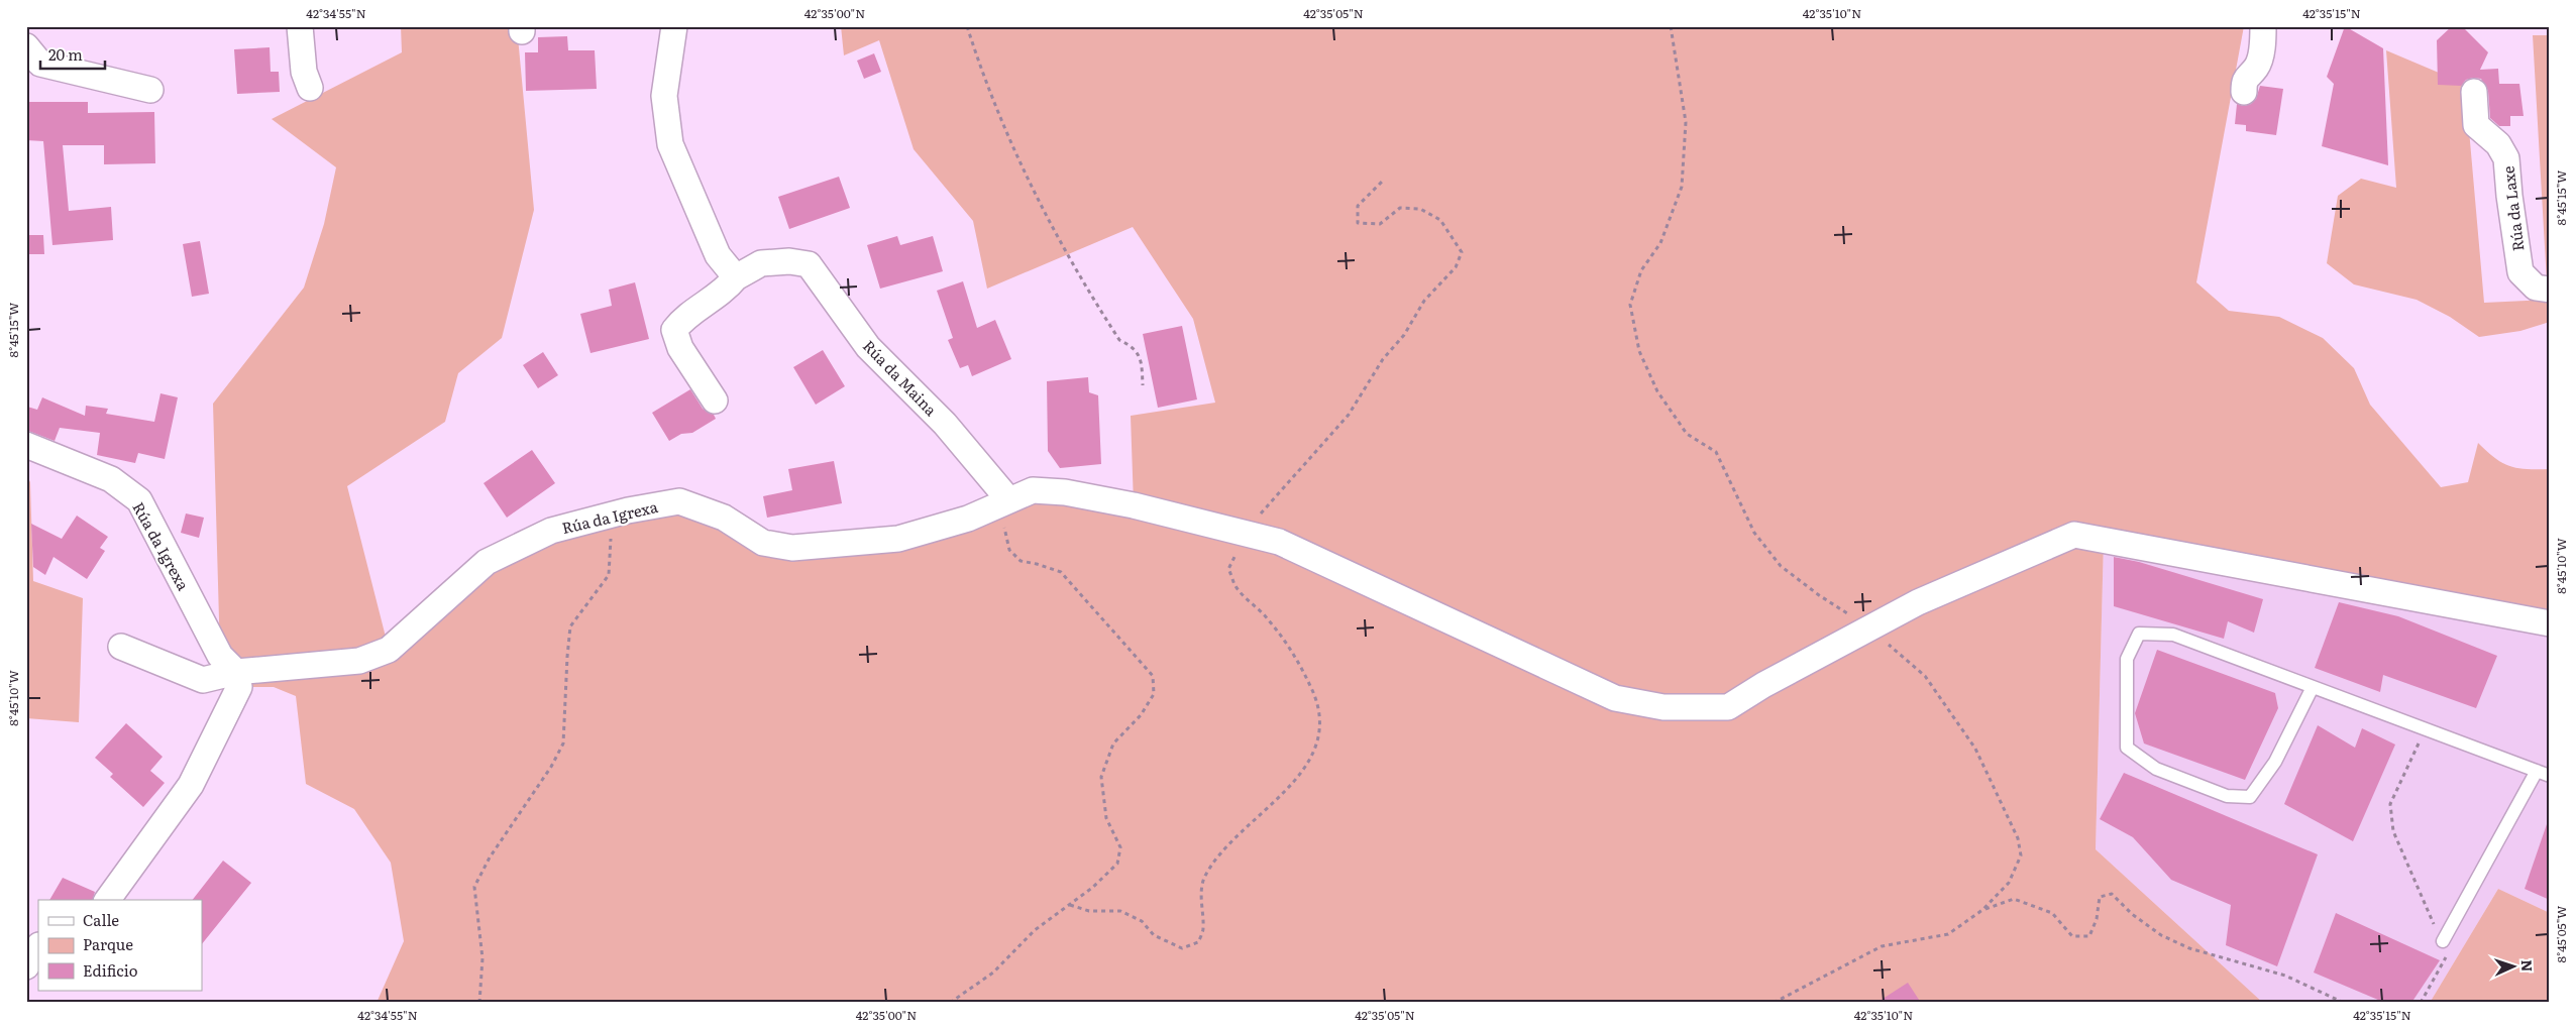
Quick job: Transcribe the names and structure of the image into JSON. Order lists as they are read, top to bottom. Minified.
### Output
{"streets":{"street":["Rúa da Laxe","Rúa da Maina","Rúa da Igrexa"]},"crossings":[["Rúa da Maina","Rúa da Igrexa"]],"legend":["Calle","Parque","Edificio"],"scale_bar":"20 m","north":"right","coordinates":["42°34'55\"N","42°35'00\"N","42°35'05\"N","42°35'10\"N","42°35'15\"N","8°45'15\"W","8°45'10\"W","8°45'05\"W"]}
